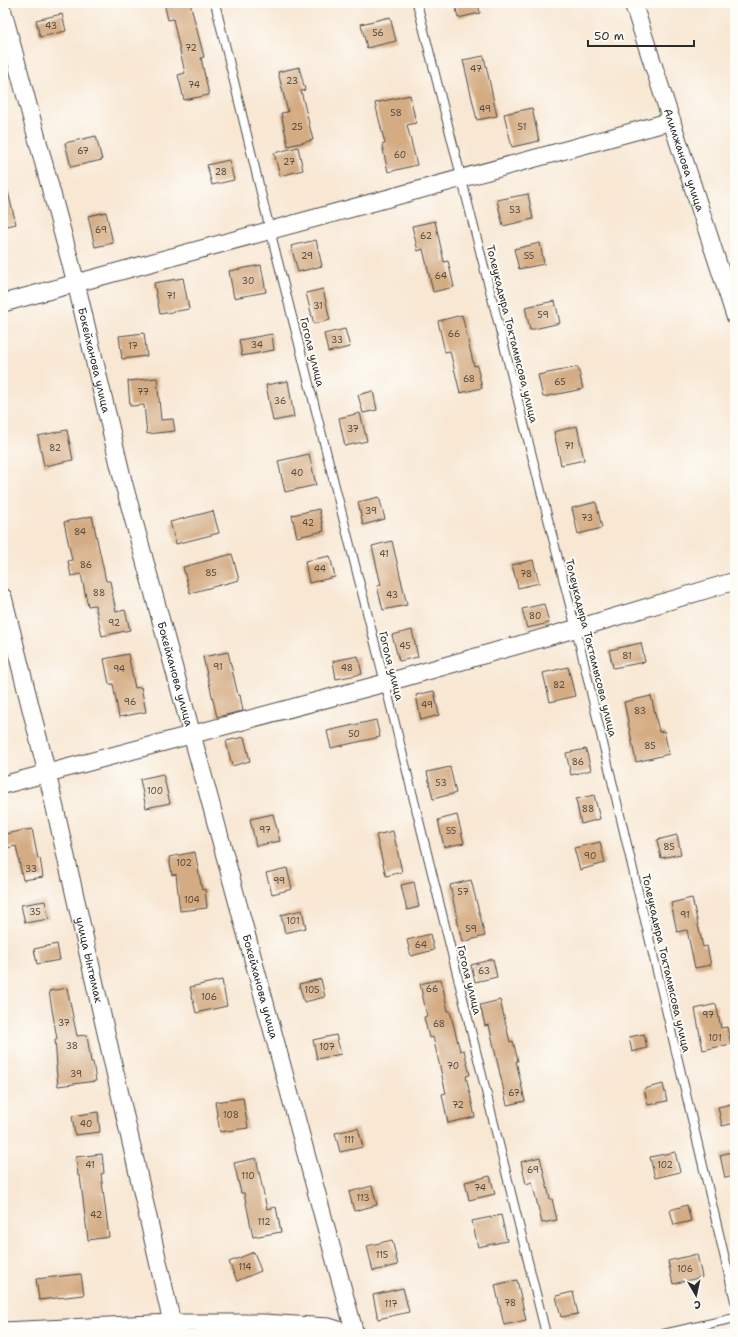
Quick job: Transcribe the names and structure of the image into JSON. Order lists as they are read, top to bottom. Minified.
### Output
{"streets":{"street":["Алимжанова улица","Бокейханова улица","улица Ынтымак"],"lane":["Толеукадыра Токтамысова улица","Гоголя улица"]},"house_numbers":["43","56","72","47","23","74","49","58","25","51","67","60","27","28","53","69","62","29","55","64","30","71","31","59","66","33","34","17","68","65","77","36","37","71","82","40","39","73","42","84","41","86","44","85","78","88","43","80","92","45","81","91","48","94","82","96","49","83","50","85","86","53","100","88","97","55","85","90","102","33","99","57","104","35","91","101","59","64","63","66","105","106","97","37","68","101","38","107","70","39","67","72","108","40","111","41","102","69","110","74","113","42","112","115","114","106","78","117"],"scale_bar":"50 m","north":"bottom"}
